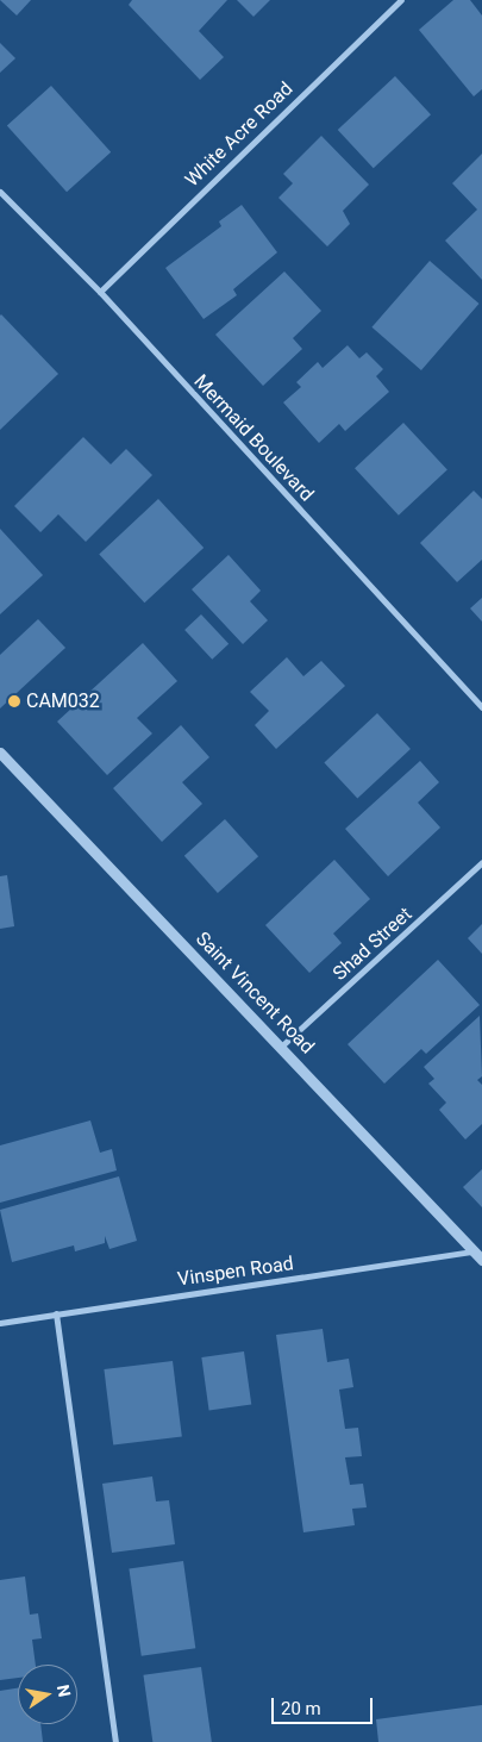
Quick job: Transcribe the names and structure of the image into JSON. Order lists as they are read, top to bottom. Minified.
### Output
{"streets":{"street":["White Acre Road","Mermaid Boulevard","Shad Street","Saint Vincent Road","Vinspen Road"]},"crossings":[["White Acre Road","Mermaid Boulevard"],["Shad Street","Saint Vincent Road"],["Saint Vincent Road","Vinspen Road"]],"places":["CAM032"],"scale_bar":"20 m","north":"right"}
